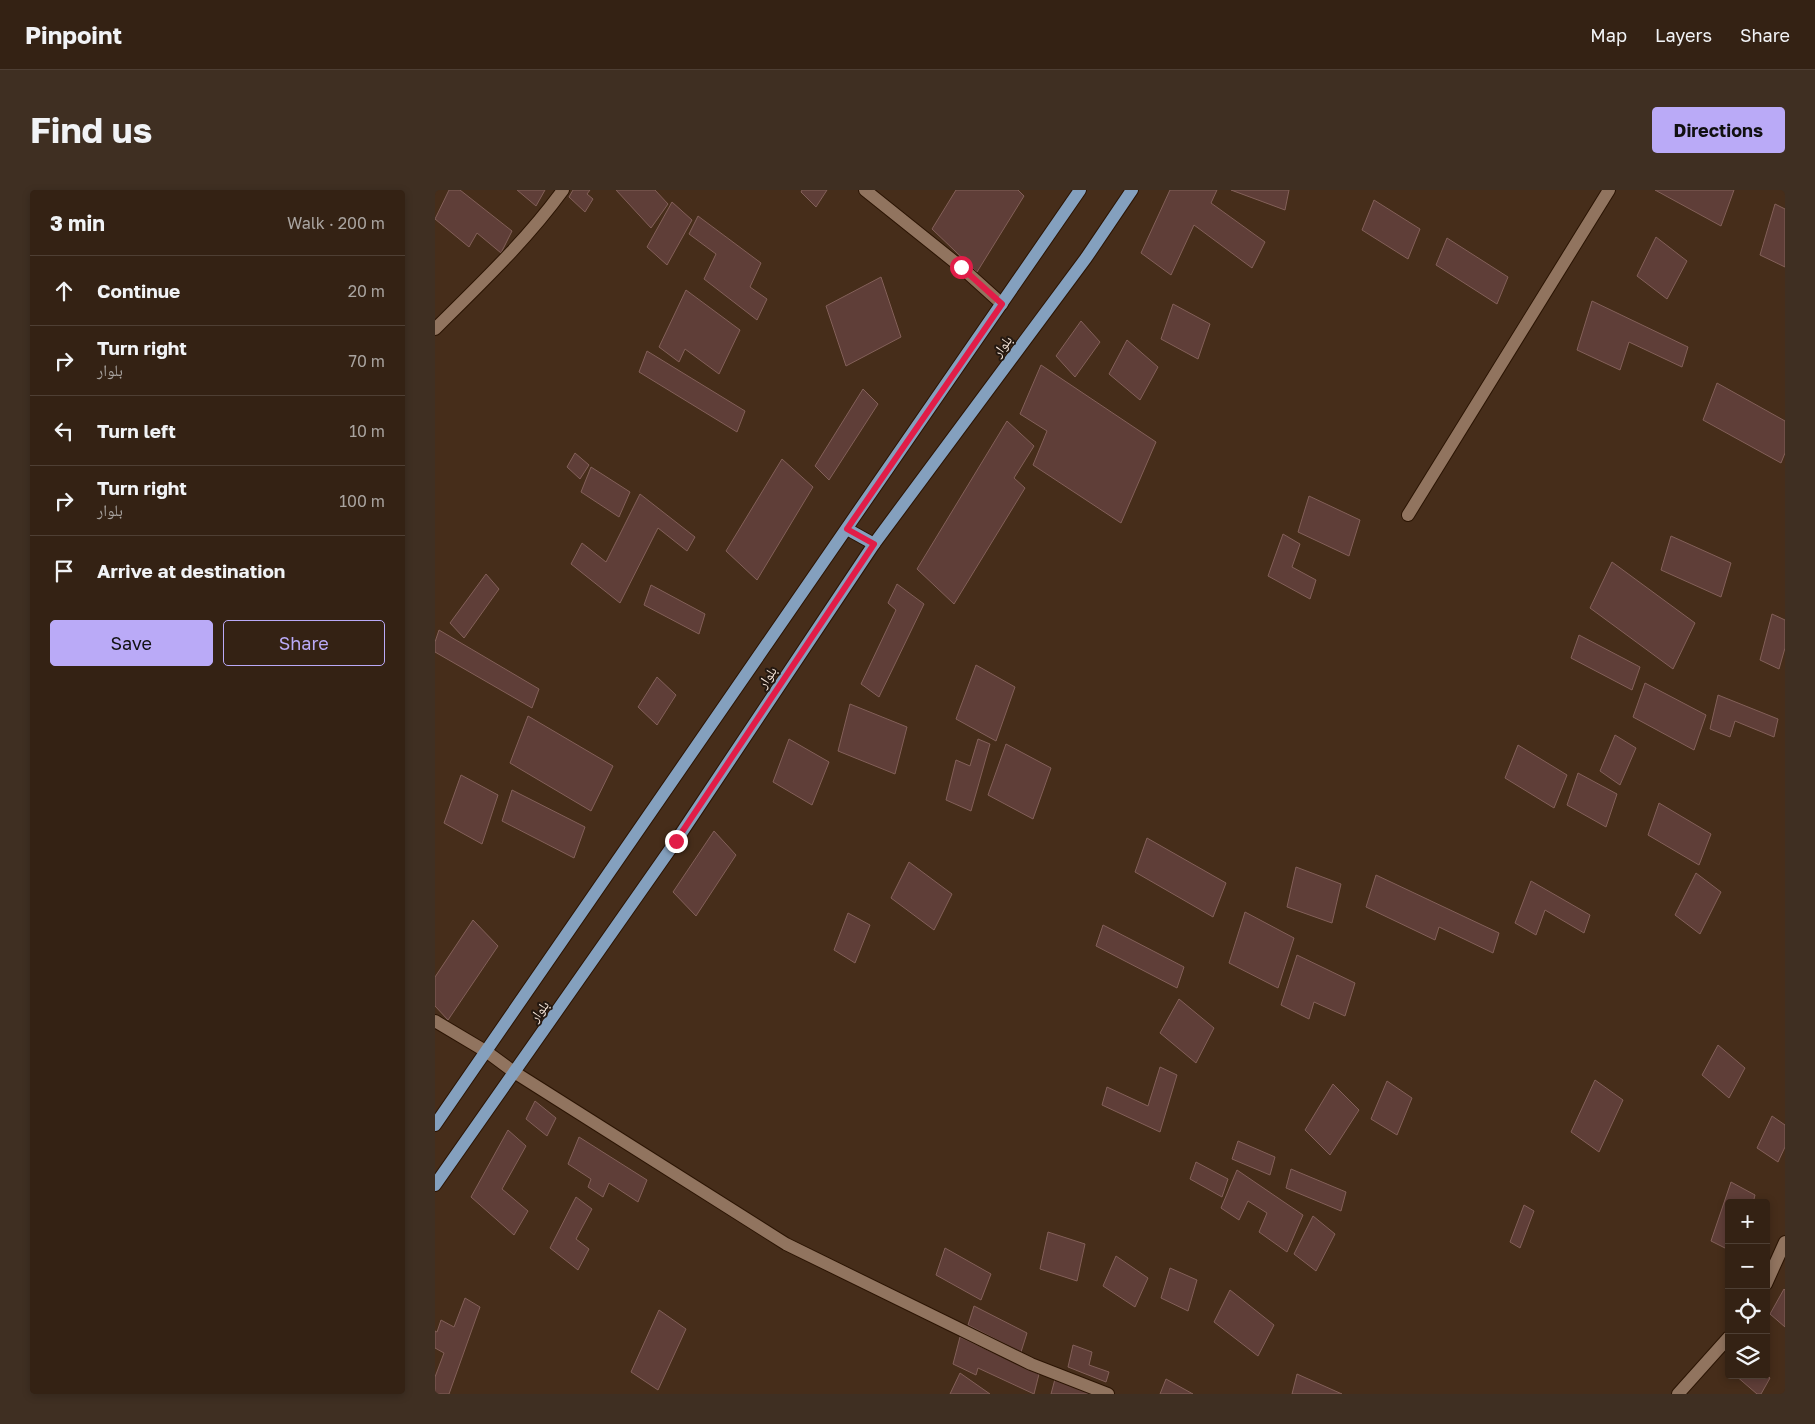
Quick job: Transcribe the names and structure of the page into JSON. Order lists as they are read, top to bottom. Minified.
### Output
{"streets":{"main road":["بلوار"]},"page":{"header":"Pinpoint","nav":["Map","Layers","Share"],"buttons":["Directions",["Save","Share"]],"title":"Find us","heading":["3 min","Walk · 200 m"],"list":[["Continue","20 m"],["Turn right","بلوار","70 m"],["Turn left","10 m"],["Turn right","بلوار","100 m"],"Arrive at destination"],"map_buttons":["+","−"]}}
